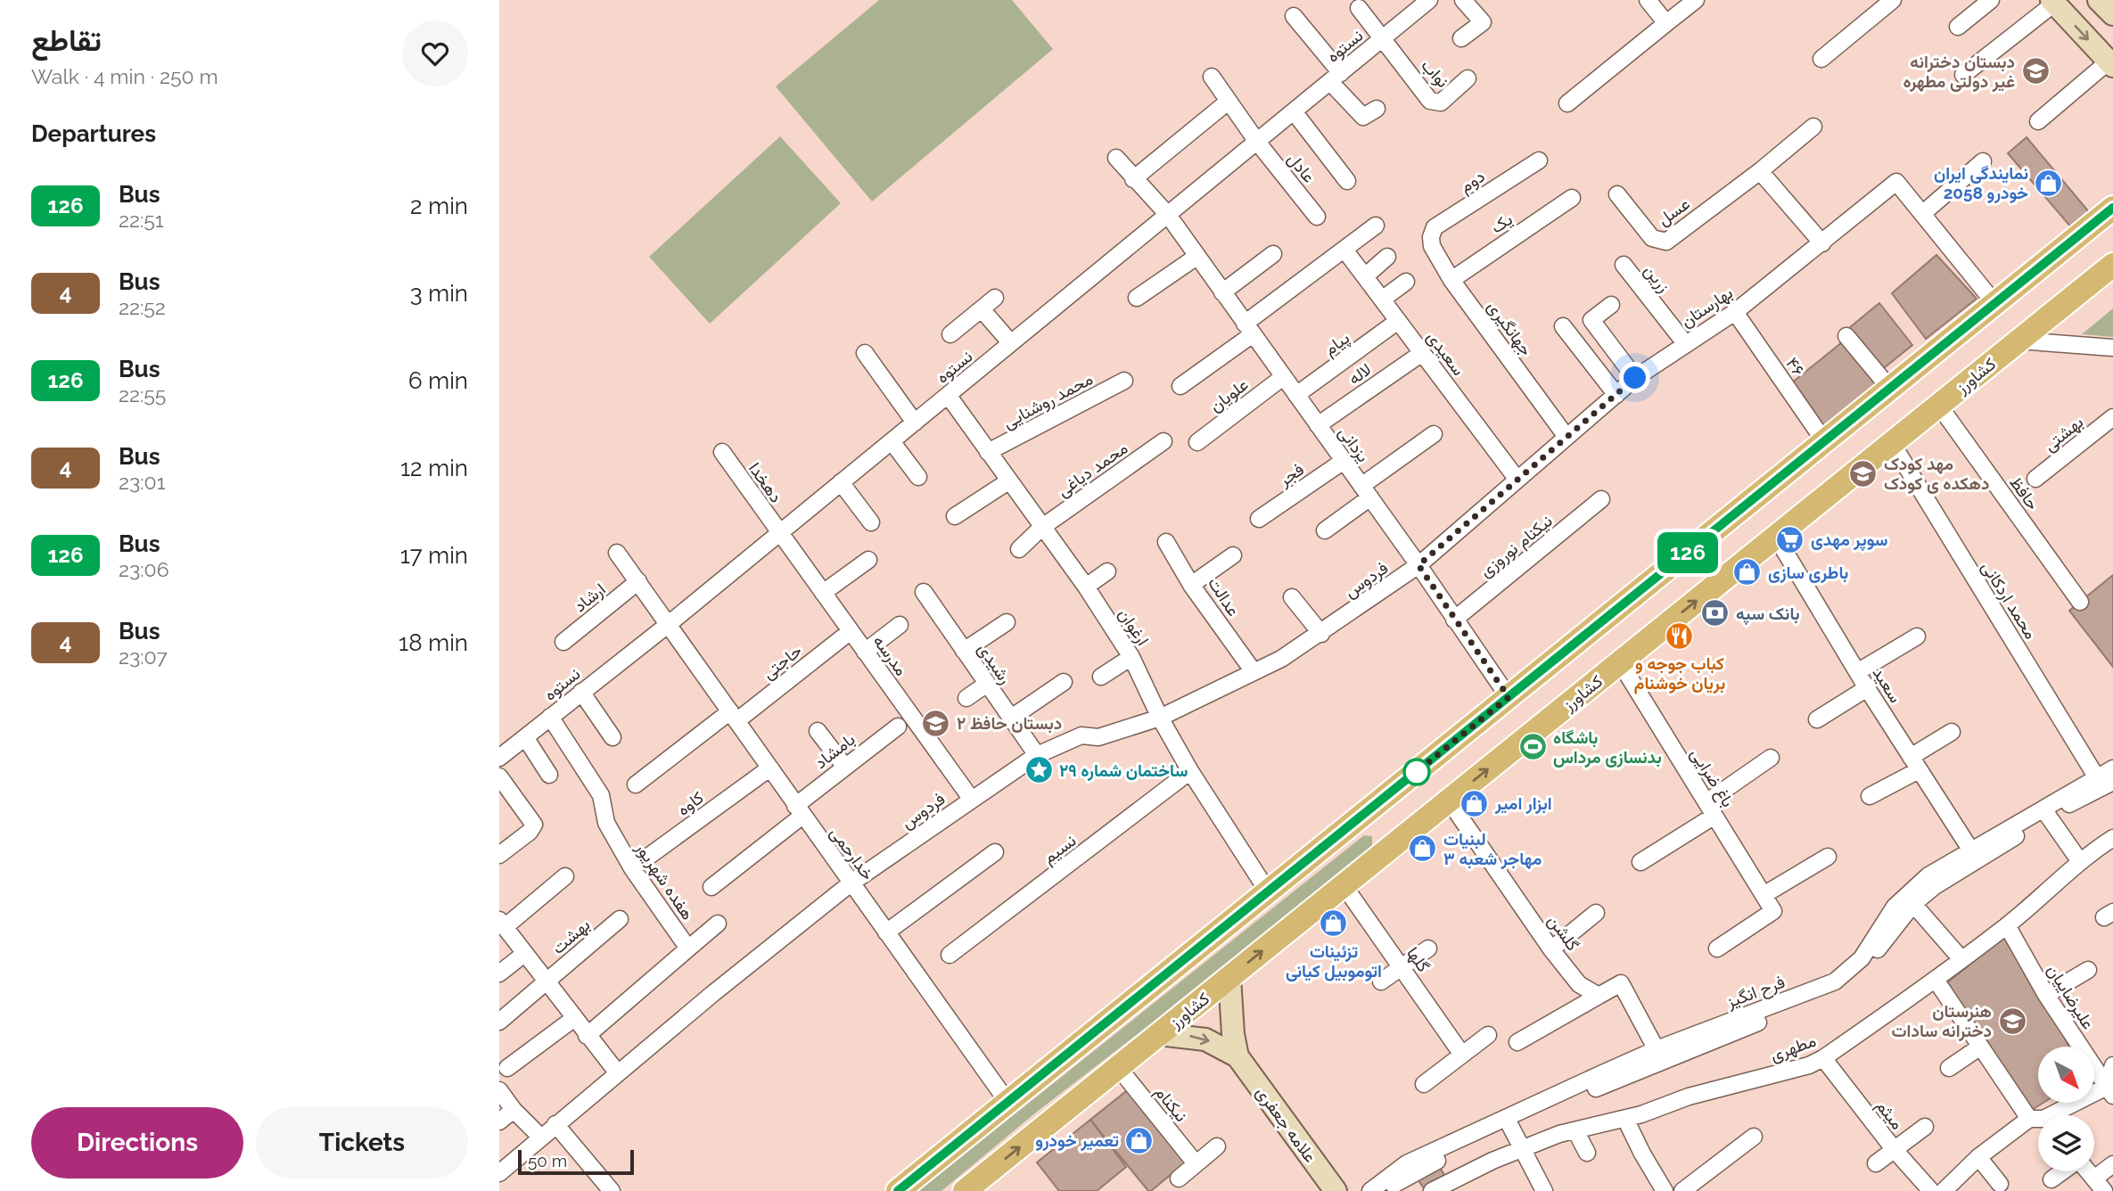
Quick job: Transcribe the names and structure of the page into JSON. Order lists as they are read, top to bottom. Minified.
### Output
{"streets":{"main road":["کشاورز","علامه جعفری"],"street":["نستوه","نواب","عادل","دوم","عسل","یک","زرین","بهارستان","جهانگیری","پیام","سعیدی","۴۶","لاله","علویان","محمد روشنایی","بهشتی","یزدانی","محمد دیاغی","فجر","دهخدا","حافظ","نیکنام نوروزی","فردوس","عدالت","ارشاد","محمد اردکانی","ارغوان","مدرسه","حاجتی","رشیدی","سعید","بامشاد","باغ ضرایی","کاوه","نسیم","خدارحمی","هفده شهریور","گلشن","بهشت","گلها","فرح انگیز","علیرضاییان","مطهری","نیکنام","میثم"]},"crossings":[["نستوه","نواب"],["نستوه","عادل"],["نستوه","یزدانی"],["نستوه","دهخدا"],["نستوه","ارغوان"],["نستوه","مدرسه"],["نستوه","خدارحمی"],["نستوه","هفده شهریور"],["دوم","جهانگیری"],["یک","جهانگیری"],["زرین","بهارستان"],["بهارستان","جهانگیری"],["بهارستان","سعیدی"],["بهارستان","۴۶"],["بهارستان","یزدانی"],["بهارستان","فردوس"],["پیام","سعیدی"],["پیام","یزدانی"],["سعیدی","لاله"],["لاله","یزدانی"],["کشاورز","حافظ"],["کشاورز","محمد اردکانی"],["کشاورز","سعید"],["کشاورز","باغ ضرایی"],["کشاورز","گلشن"],["کشاورز","گلها"],["کشاورز","نیکنام"],["کشاورز","علامه جعفری"],["علویان","یزدانی"],["محمد روشنایی","ارغوان"],["یزدانی","فجر"],["یزدانی","نیکنام نوروزی"],["یزدانی","فردوس"],["محمد دیاغی","ارغوان"],["دهخدا","مدرسه"],["فردوس","عدالت"],["فردوس","ارغوان"],["فردوس","مدرسه"],["فردوس","رشیدی"],["فردوس","خدارحمی"],["ارشاد","خدارحمی"],["محمد اردکانی","فرح انگیز"],["ارغوان","نسیم"],["مدرسه","حاجتی"],["حاجتی","خدارحمی"],["سعید","فرح انگیز"],["بامشاد","خدارحمی"],["کاوه","خدارحمی"],["کاوه","هفده شهریور"],["علیرضاییان","مطهری"],["مطهری","میثم"]],"places":{"school or university":["دبستان دخترانه غیر دولتی مطهره","مهد کودک دهکده ی کودک","دبستان حافظ ۲","هنرستان دخترانه سادات"],"shop":["نمایندگی ایران خودرو 2058","باطری سازی","ابزار امیر","لبنیات مهاجر شعبه ۳","تزئینات اتوموبیل کیانی","تعمیر خودرو"],"supermarket":["سوپر مهدی"],"bank":["بانک سپه"],"restaurant":["کباب جوجه و بریان خوشنام"],"sports":["باشگاه بدنسازی مرداس"],"place":["ساختمان شماره ۲۹"]},"lines":["bus line 126"],"scale_bar":"50 m","north":"bottom right","page":{"heading":[["تقاطع","Walk · 4 min · 250 m"],"Departures"],"on_map":"126","list":[{"mark":"126","name":"Bus","note":"22:51","value":"2 min"},{"mark":"4","name":"Bus","note":"22:52","value":"3 min"},{"mark":"126","name":"Bus","note":"22:55","value":"6 min"},{"mark":"4","name":"Bus","note":"23:01","value":"12 min"},{"mark":"126","name":"Bus","note":"23:06","value":"17 min"},{"mark":"4","name":"Bus","note":"23:07","value":"18 min"}],"buttons":["Directions","Tickets"],"scale":"50 m"}}
